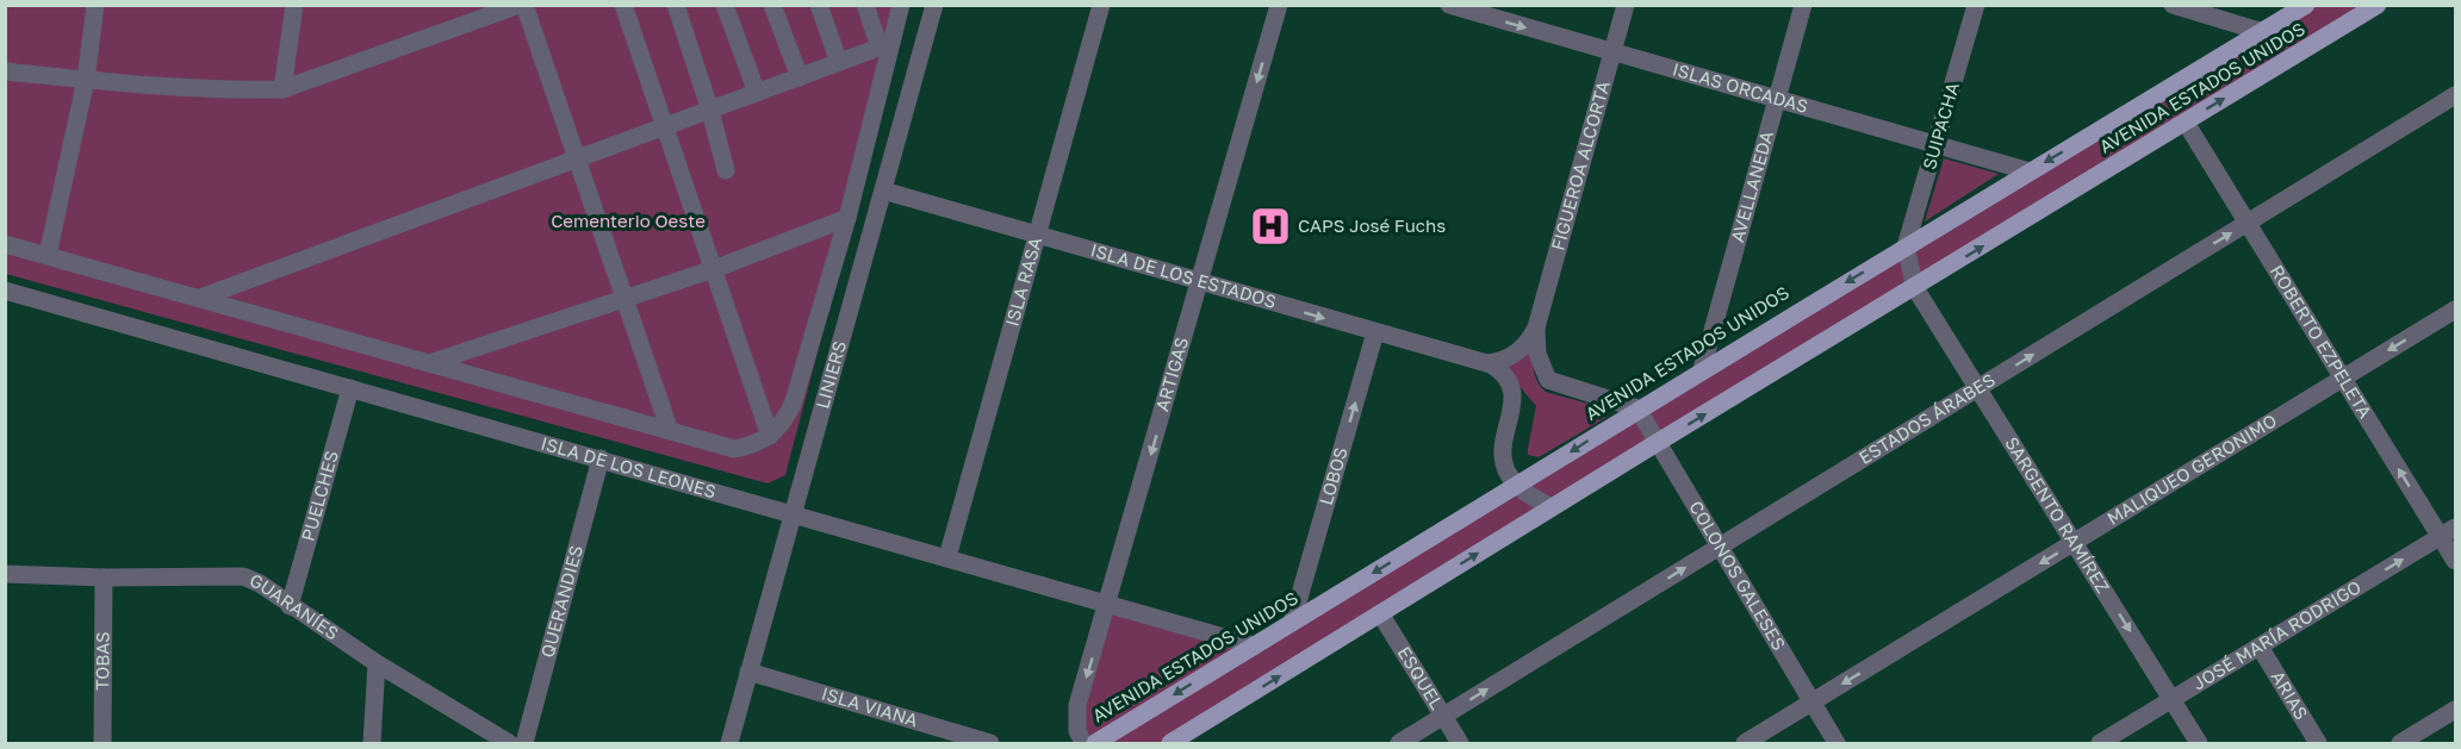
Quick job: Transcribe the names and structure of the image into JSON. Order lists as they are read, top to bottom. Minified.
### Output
{"streets":{"main road":["AVENIDA ESTADOS UNIDOS"],"street":["ISLAS ORCADAS","SUIPACHA","FIGUEROA ALCORTA","AVELLANEDA","ISLA DE LOS ESTADOS","ISLA RASA","ROBERTO EZPELETA","LINIERS","ARTIGAS","ESTADOS ÁRABES","ISLA DE LOS LEONES","MALIQUEO GERONIMO","LOBOS","PUELCHES","SARGENTO RAMÍREZ","COLONOS GALESES","QUERANDIES","GUARANÍES","JOSÉ MARÍA RODRIGO","TOBAS","ESQUEL","ARIAS","ISLA VIANA"]},"crossings":[["AVENIDA ESTADOS UNIDOS","ISLAS ORCADAS"],["AVENIDA ESTADOS UNIDOS","SUIPACHA"],["AVENIDA ESTADOS UNIDOS","AVELLANEDA"],["AVENIDA ESTADOS UNIDOS","ISLA DE LOS ESTADOS"],["AVENIDA ESTADOS UNIDOS","ROBERTO EZPELETA"],["AVENIDA ESTADOS UNIDOS","ISLA DE LOS LEONES"],["AVENIDA ESTADOS UNIDOS","LOBOS"],["AVENIDA ESTADOS UNIDOS","SARGENTO RAMÍREZ"],["AVENIDA ESTADOS UNIDOS","COLONOS GALESES"],["AVENIDA ESTADOS UNIDOS","ESQUEL"],["ISLAS ORCADAS","SUIPACHA"],["ISLAS ORCADAS","FIGUEROA ALCORTA"],["ISLAS ORCADAS","AVELLANEDA"],["ISLA DE LOS ESTADOS","ISLA RASA"],["ISLA DE LOS ESTADOS","LINIERS"],["ISLA DE LOS ESTADOS","ARTIGAS"],["ISLA DE LOS ESTADOS","LOBOS"],["ISLA RASA","ISLA DE LOS LEONES"],["ROBERTO EZPELETA","ESTADOS ÁRABES"],["ROBERTO EZPELETA","MALIQUEO GERONIMO"],["ROBERTO EZPELETA","JOSÉ MARÍA RODRIGO"],["LINIERS","ISLA DE LOS LEONES"],["LINIERS","ISLA VIANA"],["ARTIGAS","ISLA DE LOS LEONES"],["ESTADOS ÁRABES","SARGENTO RAMÍREZ"],["ESTADOS ÁRABES","COLONOS GALESES"],["ESTADOS ÁRABES","ESQUEL"],["ISLA DE LOS LEONES","PUELCHES"],["ISLA DE LOS LEONES","QUERANDIES"],["MALIQUEO GERONIMO","SARGENTO RAMÍREZ"],["MALIQUEO GERONIMO","COLONOS GALESES"],["PUELCHES","GUARANÍES"],["SARGENTO RAMÍREZ","JOSÉ MARÍA RODRIGO"],["GUARANÍES","TOBAS"],["JOSÉ MARÍA RODRIGO","ARIAS"]],"one_way":["ROBERTO EZPELETA","ARTIGAS","ESTADOS ÁRABES","MALIQUEO GERONIMO","LOBOS","JOSÉ MARÍA RODRIGO"],"parks":["Cementerio Oeste"],"places":{"hospital":["CAPS José Fuchs"]}}
